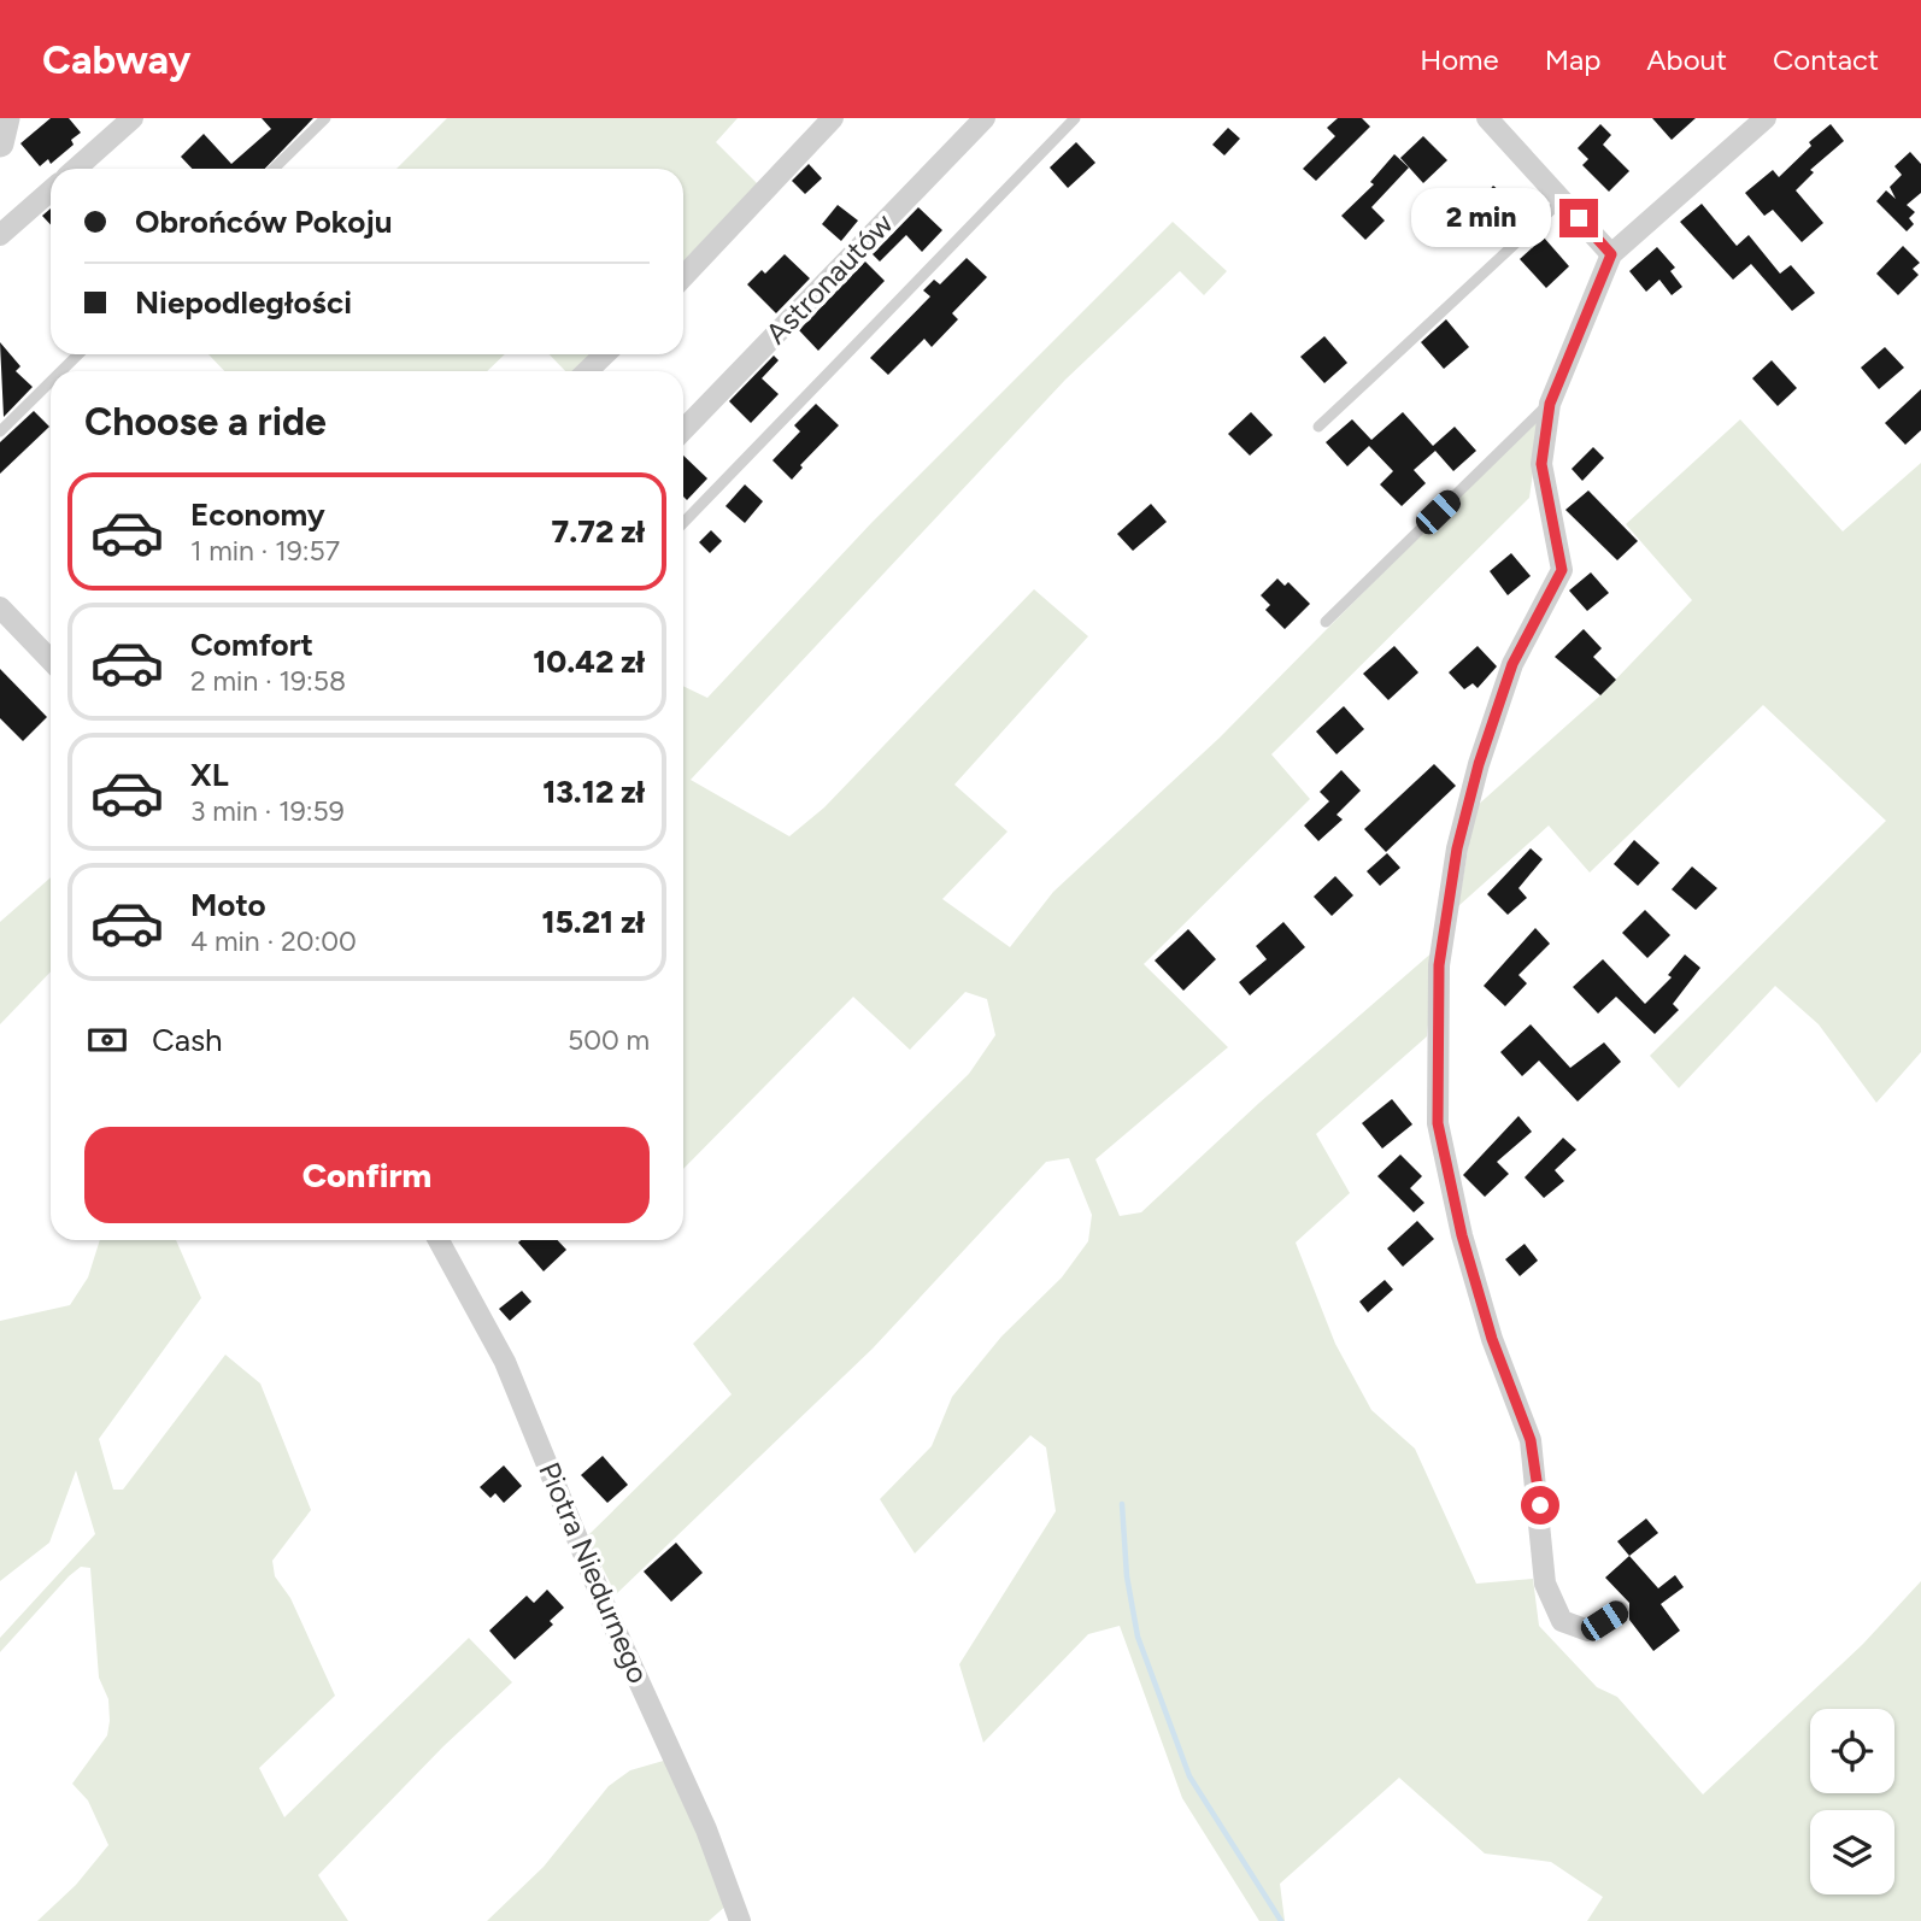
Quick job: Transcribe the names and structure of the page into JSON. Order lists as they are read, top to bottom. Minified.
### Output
{"streets":{"street":["Astronautów","Piotra Niedurnego"]},"page":{"header":"Cabway","nav":["Home","Map","About","Contact"],"banner":["Obrońców Pokoju","Niepodległości"],"bubble":"2 min","heading":"Choose a ride","list":[{"name":"Economy","note":"1 min · 19:57","value":"7.72 zł"},{"name":"Comfort","note":"2 min · 19:58","value":"10.42 zł"},{"name":"XL","note":"3 min · 19:59","value":"13.12 zł"},{"name":"Moto","note":"4 min · 20:00","value":"15.21 zł"}],"pay":["Cash","500 m"],"buttons":"Confirm"}}
